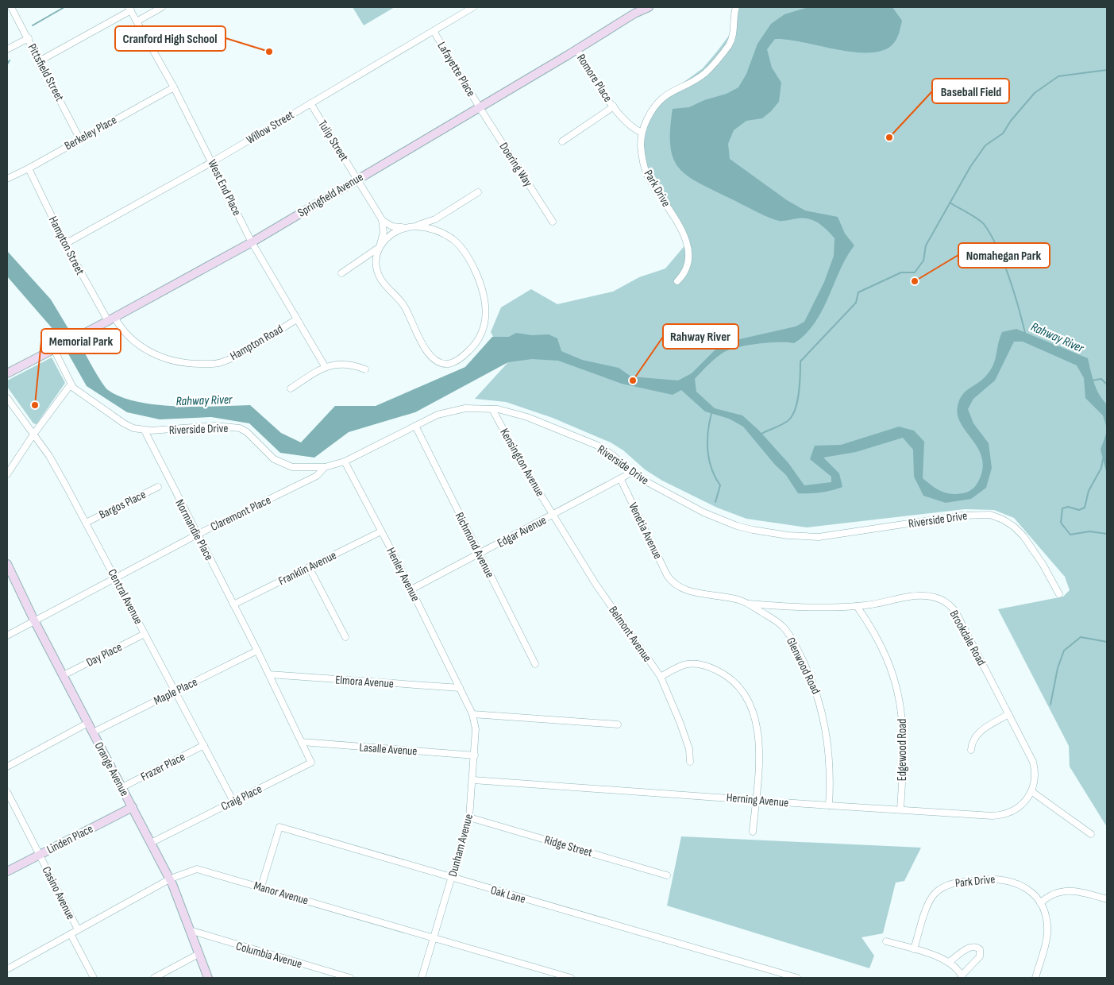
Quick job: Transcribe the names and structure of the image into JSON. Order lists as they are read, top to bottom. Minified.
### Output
{"streets":{"street":["Lafayette Place","Pittsfield Street","Romore Place","Willow Street","Berkeley Place","Tulip Street","Doering Way","West End Place","Park Drive","Springfield Avenue","Hampton Street","Hampton Road","Riverside Drive","Kensington Avenue","Bargos Place","Claremont Place","Normandie Place","Venetia Avenue","Edgar Avenue","Richmond Avenue","Franklin Avenue","Henley Avenue","Central Avenue","Belmont Avenue","Brookdale Road","Day Place","Glenwood Road","Elmora Avenue","Maple Place","Lasalle Avenue","Edgewood Road","Frazer Place","Orange Avenue","Craig Place","Herning Avenue","Linden Place","Dunham Avenue","Ridge Street","Casino Avenue","Manor Avenue","Oak Lane","Columbia Avenue"]},"crossings":[["Lafayette Place","Willow Street"],["Lafayette Place","Doering Way"],["Lafayette Place","Springfield Avenue"],["Pittsfield Street","Berkeley Place"],["Romore Place","Park Drive"],["Romore Place","Springfield Avenue"],["Willow Street","Tulip Street"],["Willow Street","West End Place"],["Willow Street","Hampton Street"],["Berkeley Place","West End Place"],["Berkeley Place","Hampton Street"],["Tulip Street","Springfield Avenue"],["Doering Way","Springfield Avenue"],["West End Place","Springfield Avenue"],["West End Place","Hampton Road"],["Springfield Avenue","Hampton Street"],["Springfield Avenue","Hampton Road"],["Hampton Street","Hampton Road"],["Riverside Drive","Kensington Avenue"],["Riverside Drive","Claremont Place"],["Riverside Drive","Normandie Place"],["Riverside Drive","Edgar Avenue"],["Riverside Drive","Richmond Avenue"],["Riverside Drive","Henley Avenue"],["Kensington Avenue","Edgar Avenue"],["Kensington Avenue","Belmont Avenue"],["Bargos Place","Central Avenue"],["Claremont Place","Normandie Place"],["Claremont Place","Central Avenue"],["Claremont Place","Orange Avenue"],["Normandie Place","Franklin Avenue"],["Normandie Place","Elmora Avenue"],["Normandie Place","Maple Place"],["Normandie Place","Lasalle Avenue"],["Normandie Place","Craig Place"],["Venetia Avenue","Edgar Avenue"],["Venetia Avenue","Glenwood Road"],["Edgar Avenue","Richmond Avenue"],["Edgar Avenue","Henley Avenue"],["Edgar Avenue","Belmont Avenue"],["Franklin Avenue","Henley Avenue"],["Henley Avenue","Elmora Avenue"],["Henley Avenue","Dunham Avenue"],["Central Avenue","Day Place"],["Central Avenue","Maple Place"],["Central Avenue","Frazer Place"],["Central Avenue","Craig Place"],["Brookdale Road","Glenwood Road"],["Brookdale Road","Edgewood Road"],["Brookdale Road","Herning Avenue"],["Day Place","Orange Avenue"],["Glenwood Road","Herning Avenue"],["Elmora Avenue","Dunham Avenue"],["Maple Place","Orange Avenue"],["Lasalle Avenue","Craig Place"],["Lasalle Avenue","Dunham Avenue"],["Edgewood Road","Herning Avenue"],["Frazer Place","Orange Avenue"],["Orange Avenue","Craig Place"],["Orange Avenue","Linden Place"],["Orange Avenue","Manor Avenue"],["Orange Avenue","Columbia Avenue"],["Herning Avenue","Dunham Avenue"],["Linden Place","Casino Avenue"],["Dunham Avenue","Ridge Street"],["Dunham Avenue","Manor Avenue"],["Dunham Avenue","Oak Lane"],["Casino Avenue","Manor Avenue"],["Manor Avenue","Oak Lane"]],"water":["Rahway River"],"places":["Cranford High School","Baseball Field","Nomahegan Park","Rahway River","Memorial Park"]}
